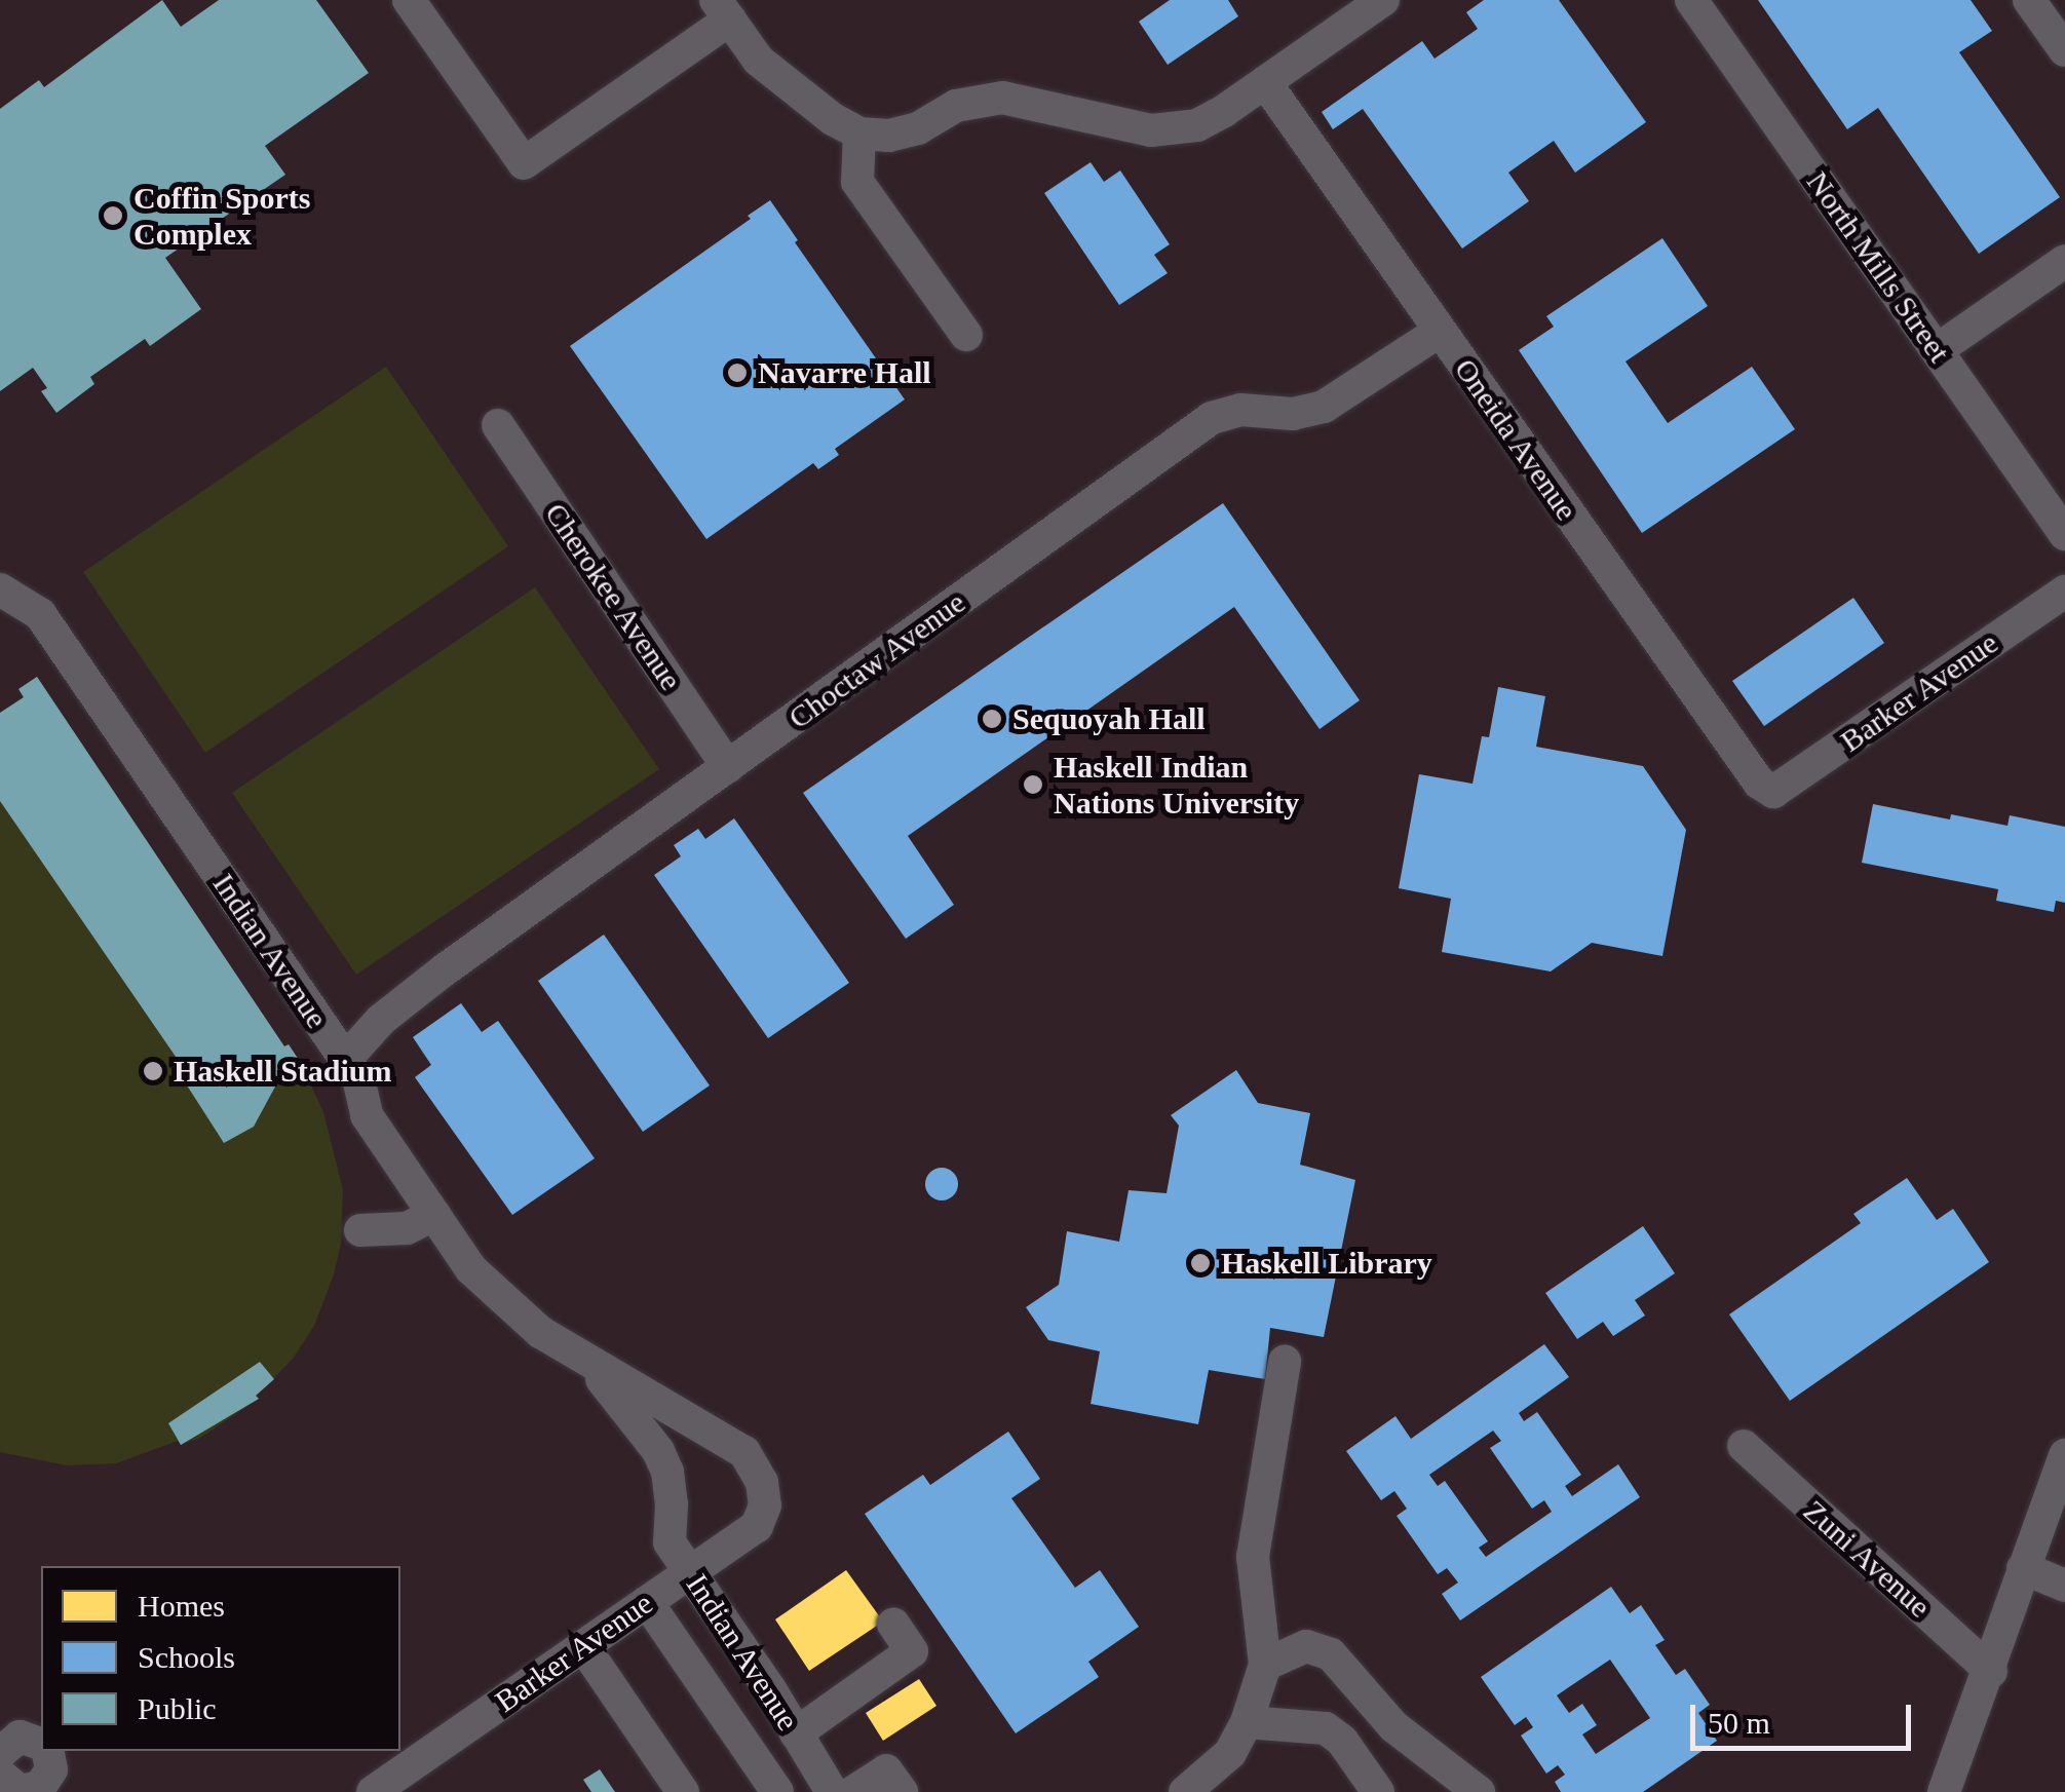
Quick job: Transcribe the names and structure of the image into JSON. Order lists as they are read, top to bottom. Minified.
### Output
{"streets":{"street":["North Mills Street","Oneida Avenue","Cherokee Avenue","Choctaw Avenue","Barker Avenue","Indian Avenue","Zuni Avenue"]},"crossings":[["Oneida Avenue","Choctaw Avenue"],["Oneida Avenue","Barker Avenue"],["Cherokee Avenue","Choctaw Avenue"],["Choctaw Avenue","Indian Avenue"],["Barker Avenue","Indian Avenue"]],"places":["Coffin Sports Complex","Navarre Hall","Sequoyah Hall","Haskell Indian Nations University","Haskell Stadium","Haskell Library"],"legend":["Homes","Schools","Public"],"scale_bar":"50 m"}
